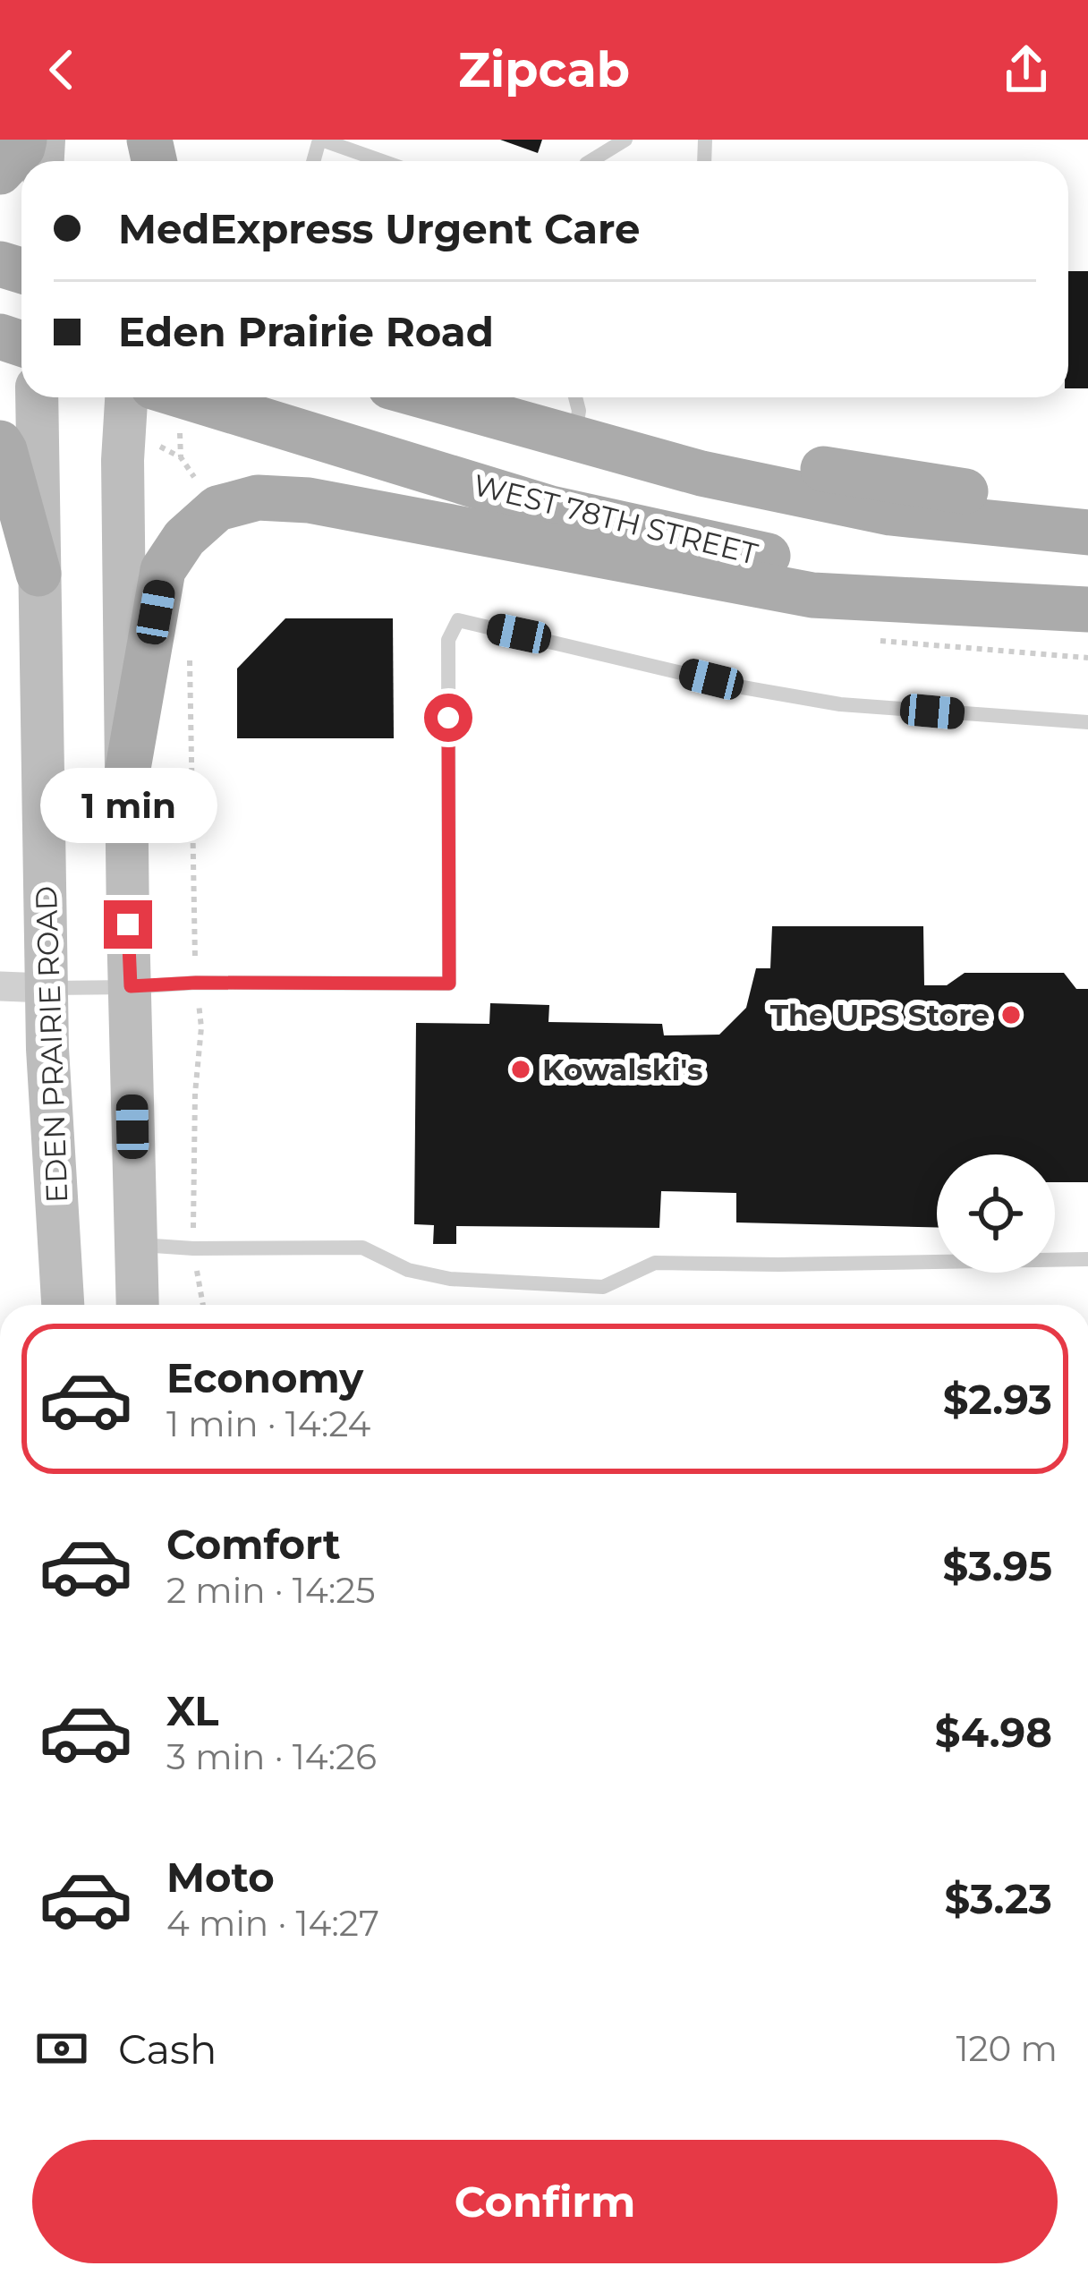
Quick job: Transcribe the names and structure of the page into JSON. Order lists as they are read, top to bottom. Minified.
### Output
{"streets":{"main road":["WEST 78TH STREET","EDEN PRAIRIE ROAD"]},"places":["The UPS Store","Kowalski's"],"page":{"header":"Zipcab","banner":["MedExpress Urgent Care","Eden Prairie Road"],"bubble":"1 min","list":[{"name":"Economy","note":"1 min · 14:24","value":"$2.93"},{"name":"Comfort","note":"2 min · 14:25","value":"$3.95"},{"name":"XL","note":"3 min · 14:26","value":"$4.98"},{"name":"Moto","note":"4 min · 14:27","value":"$3.23"}],"pay":["Cash","120 m"],"buttons":"Confirm"}}
